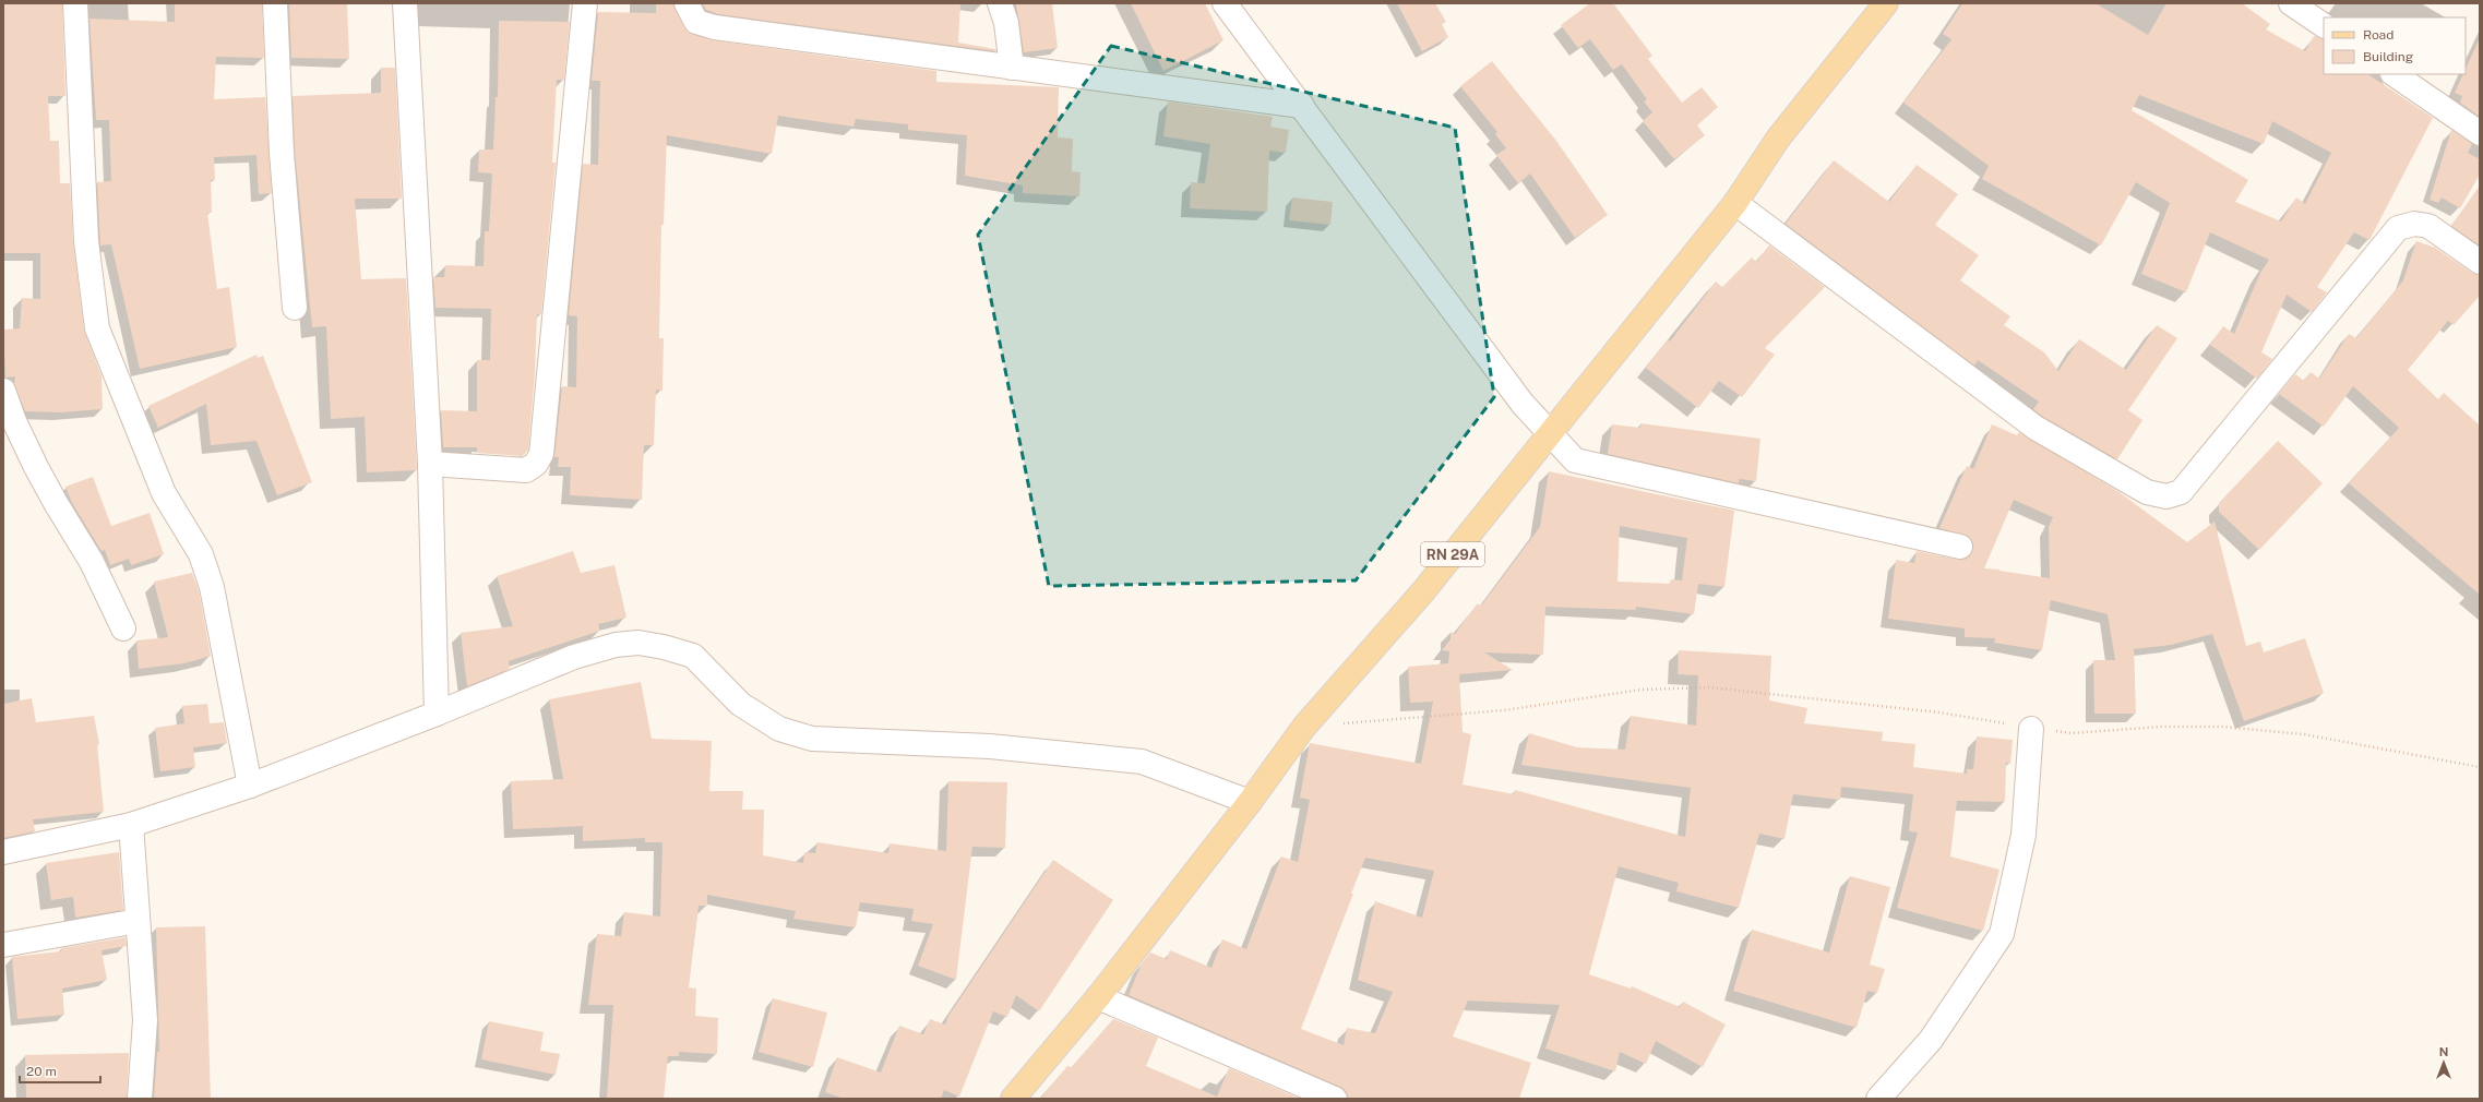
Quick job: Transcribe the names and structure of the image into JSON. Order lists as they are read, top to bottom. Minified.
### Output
{"streets":{"main road":["RN 29A"]},"legend":["Road","Building"],"scale_bar":"20 m","north":"top"}
